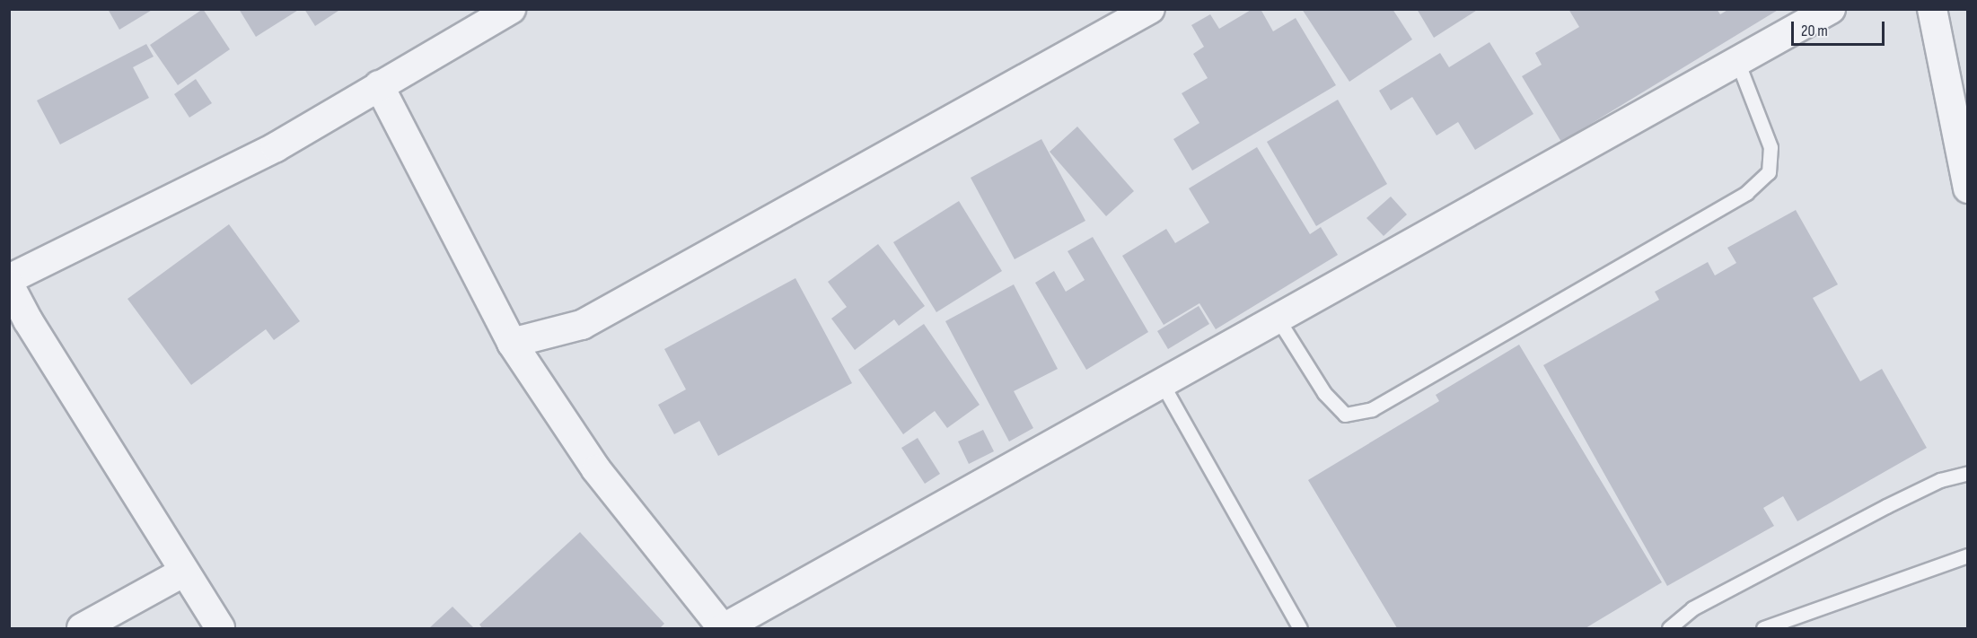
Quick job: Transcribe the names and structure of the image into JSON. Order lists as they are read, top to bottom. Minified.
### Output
{"scale_bar":"20 m"}
